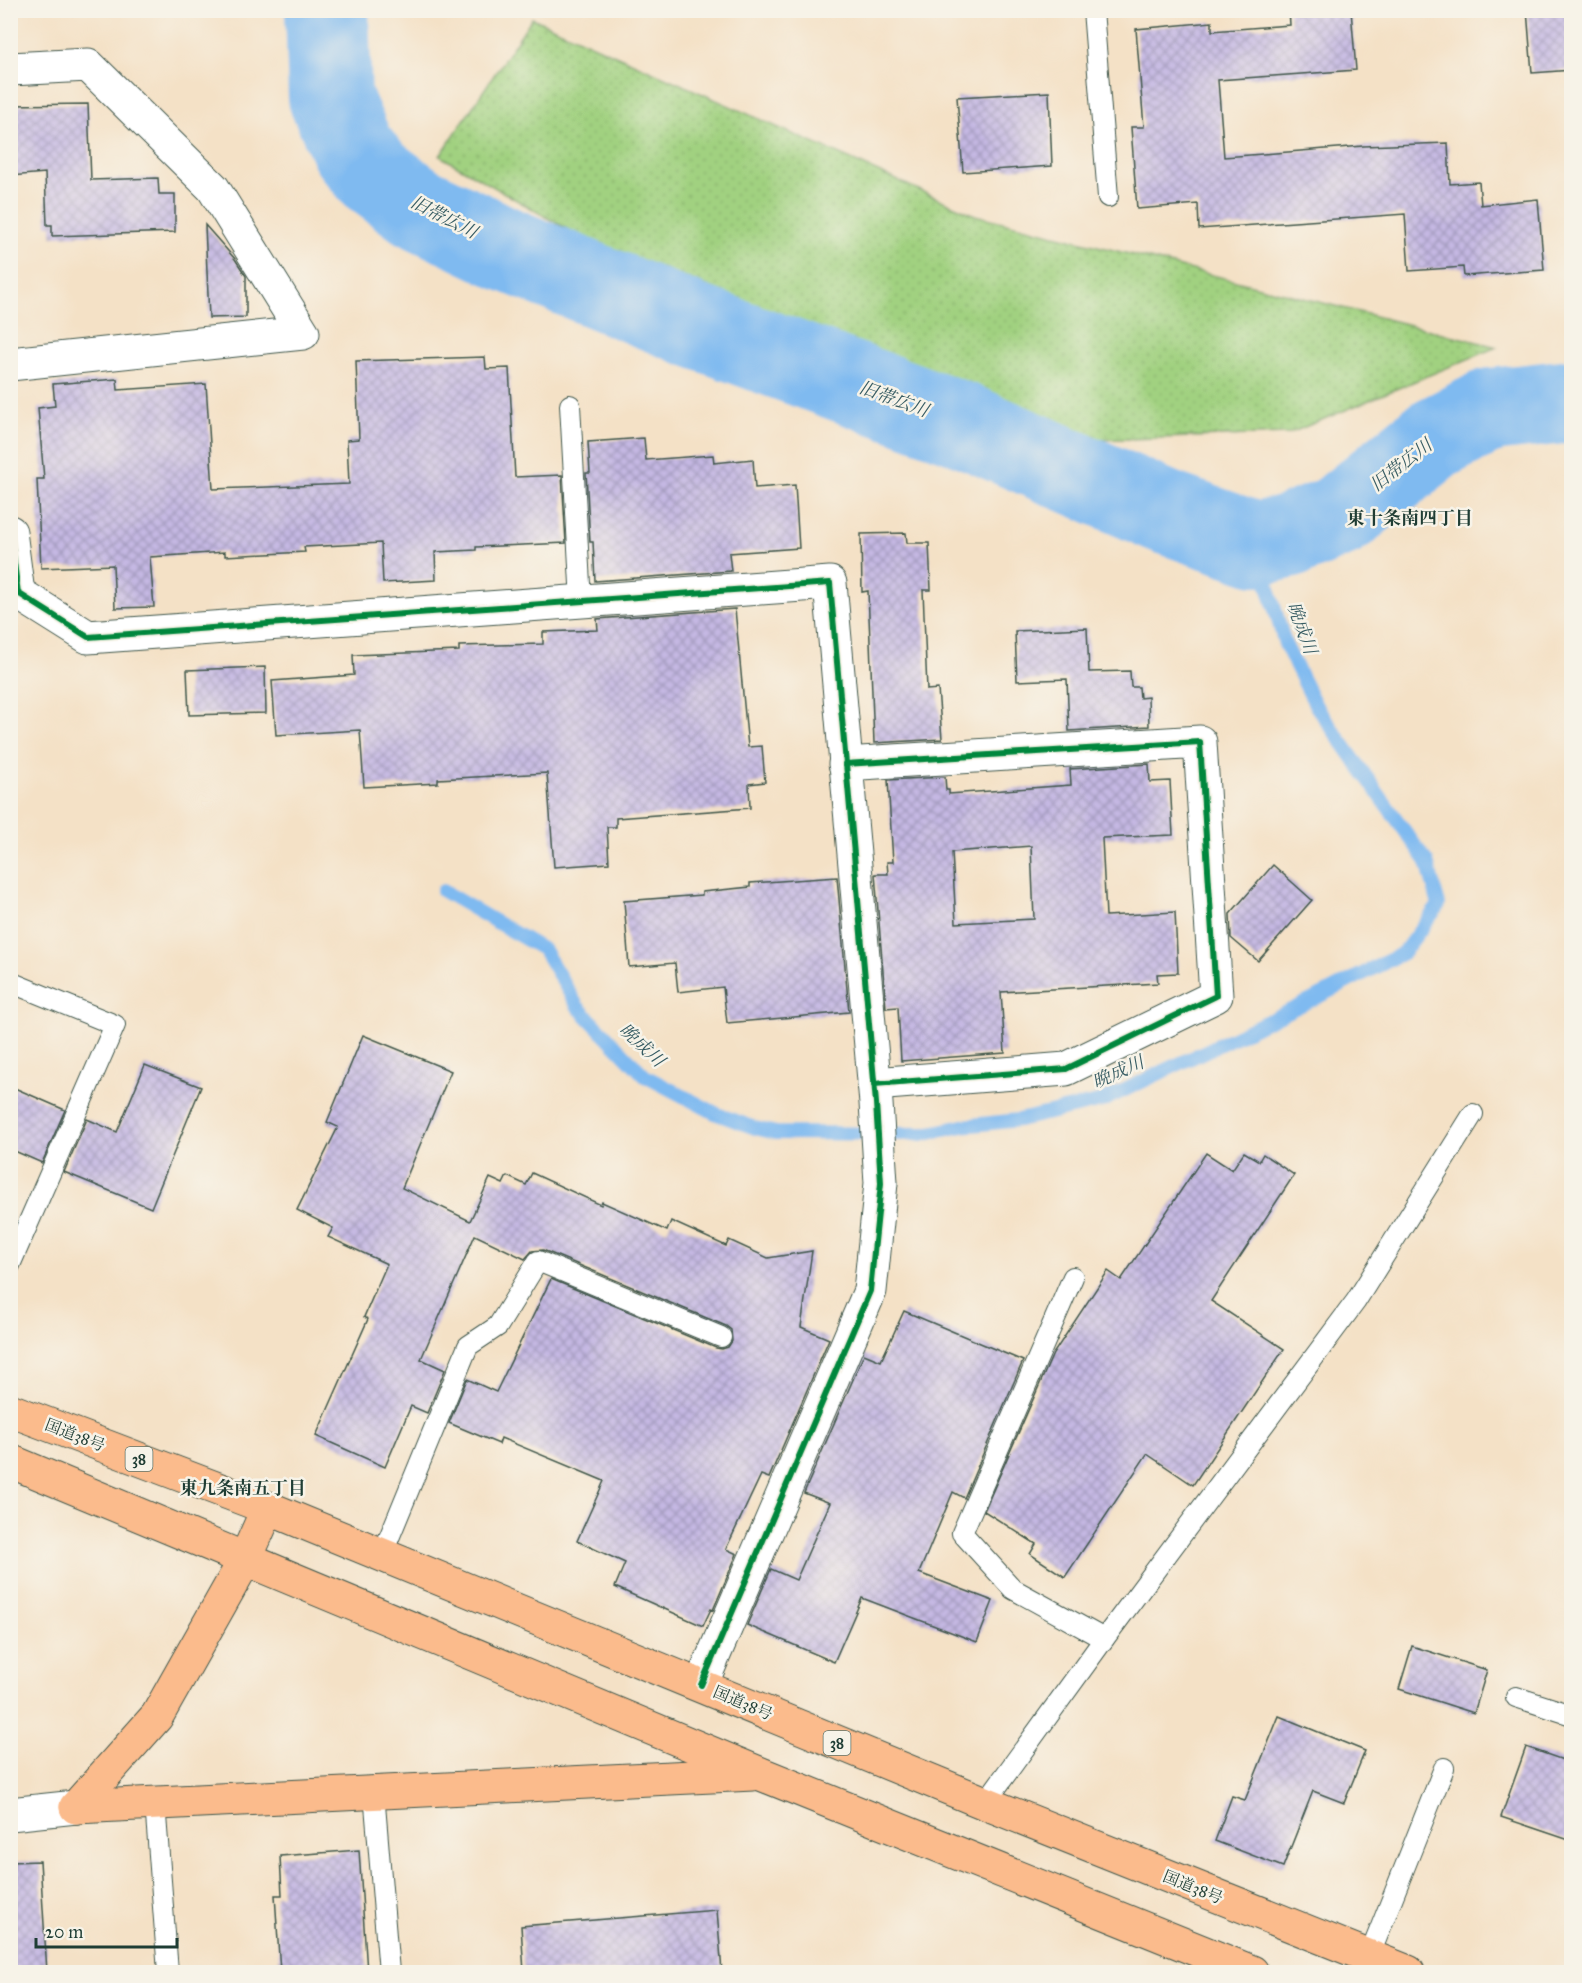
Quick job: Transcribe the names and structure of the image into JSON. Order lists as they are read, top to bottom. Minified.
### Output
{"streets":{"highway":["国道38号","38"]},"districts":["東十条南四丁目","東九条南五丁目"],"water":["旧帯広川","晩成川"],"scale_bar":"20 m"}
